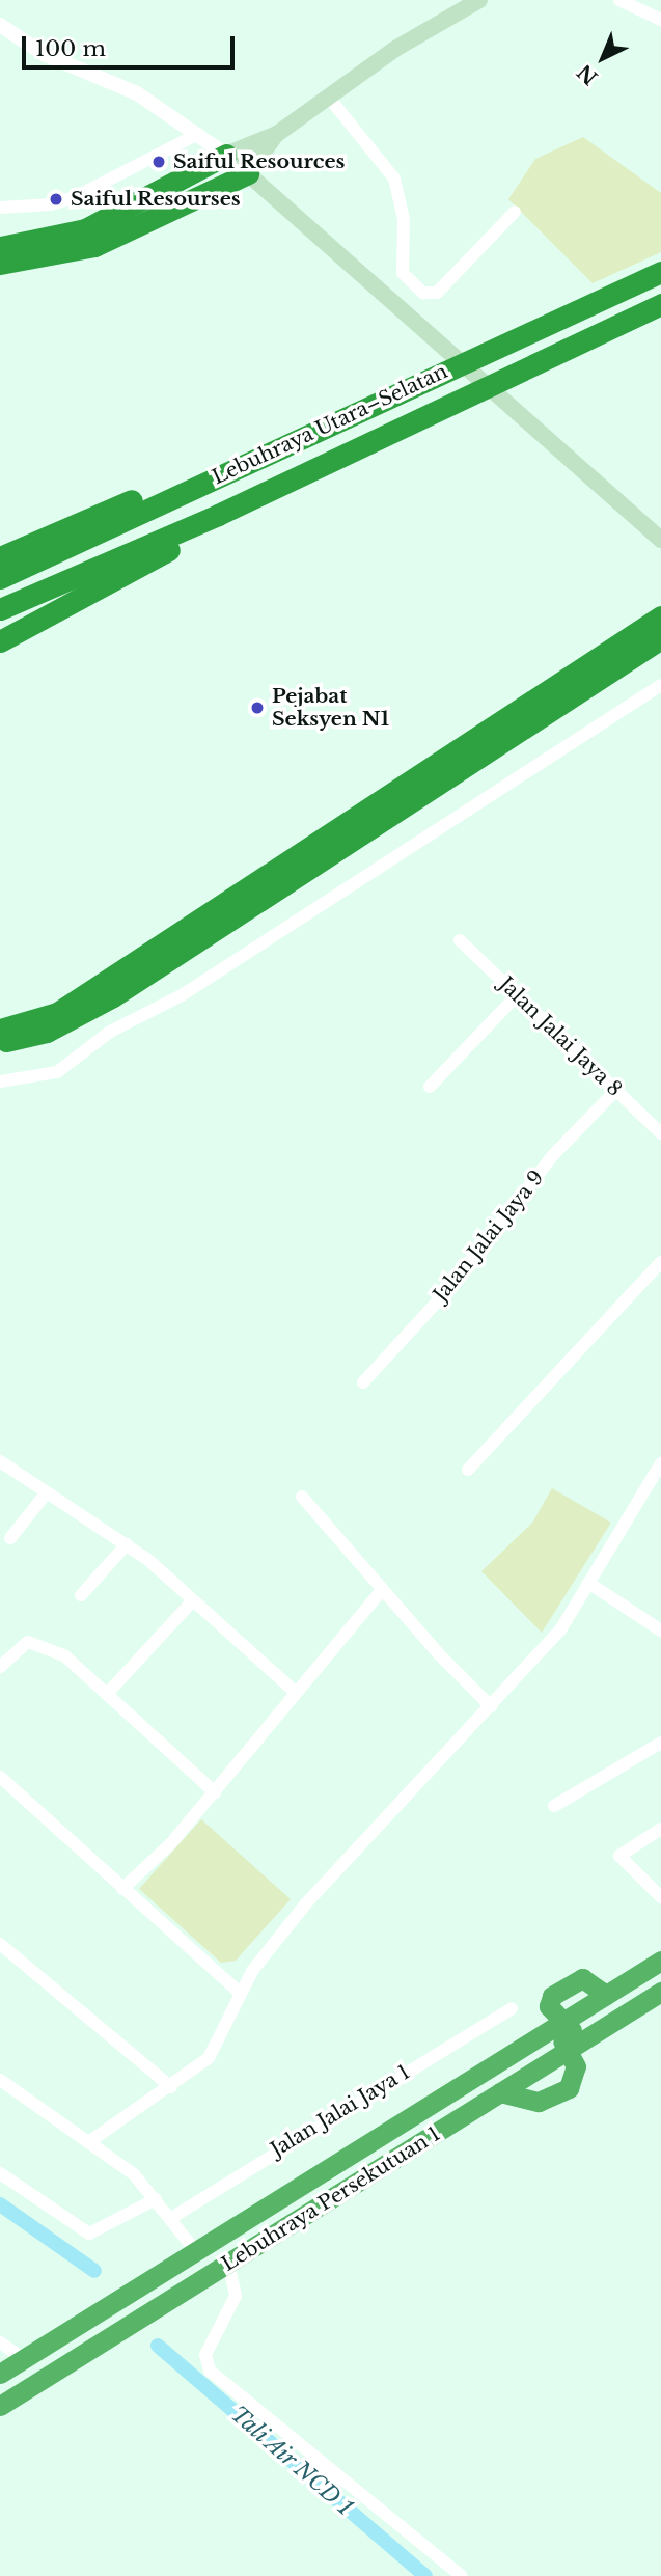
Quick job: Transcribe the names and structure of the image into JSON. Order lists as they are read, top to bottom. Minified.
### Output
{"streets":{"highway":["Lebuhraya Utara–Selatan","Lebuhraya Persekutuan 1"],"street":["Jalan Jalai Jaya 8","Jalan Jalai Jaya 9","Jalan Jalai Jaya 1"]},"crossings":[["Jalan Jalai Jaya 8","Jalan Jalai Jaya 9"]],"water":["Tali Air NCD 1"],"places":["Saiful Resources","Saiful Resourses","Pejabat Seksyen N1"],"scale_bar":"100 m","north":"bottom left"}
